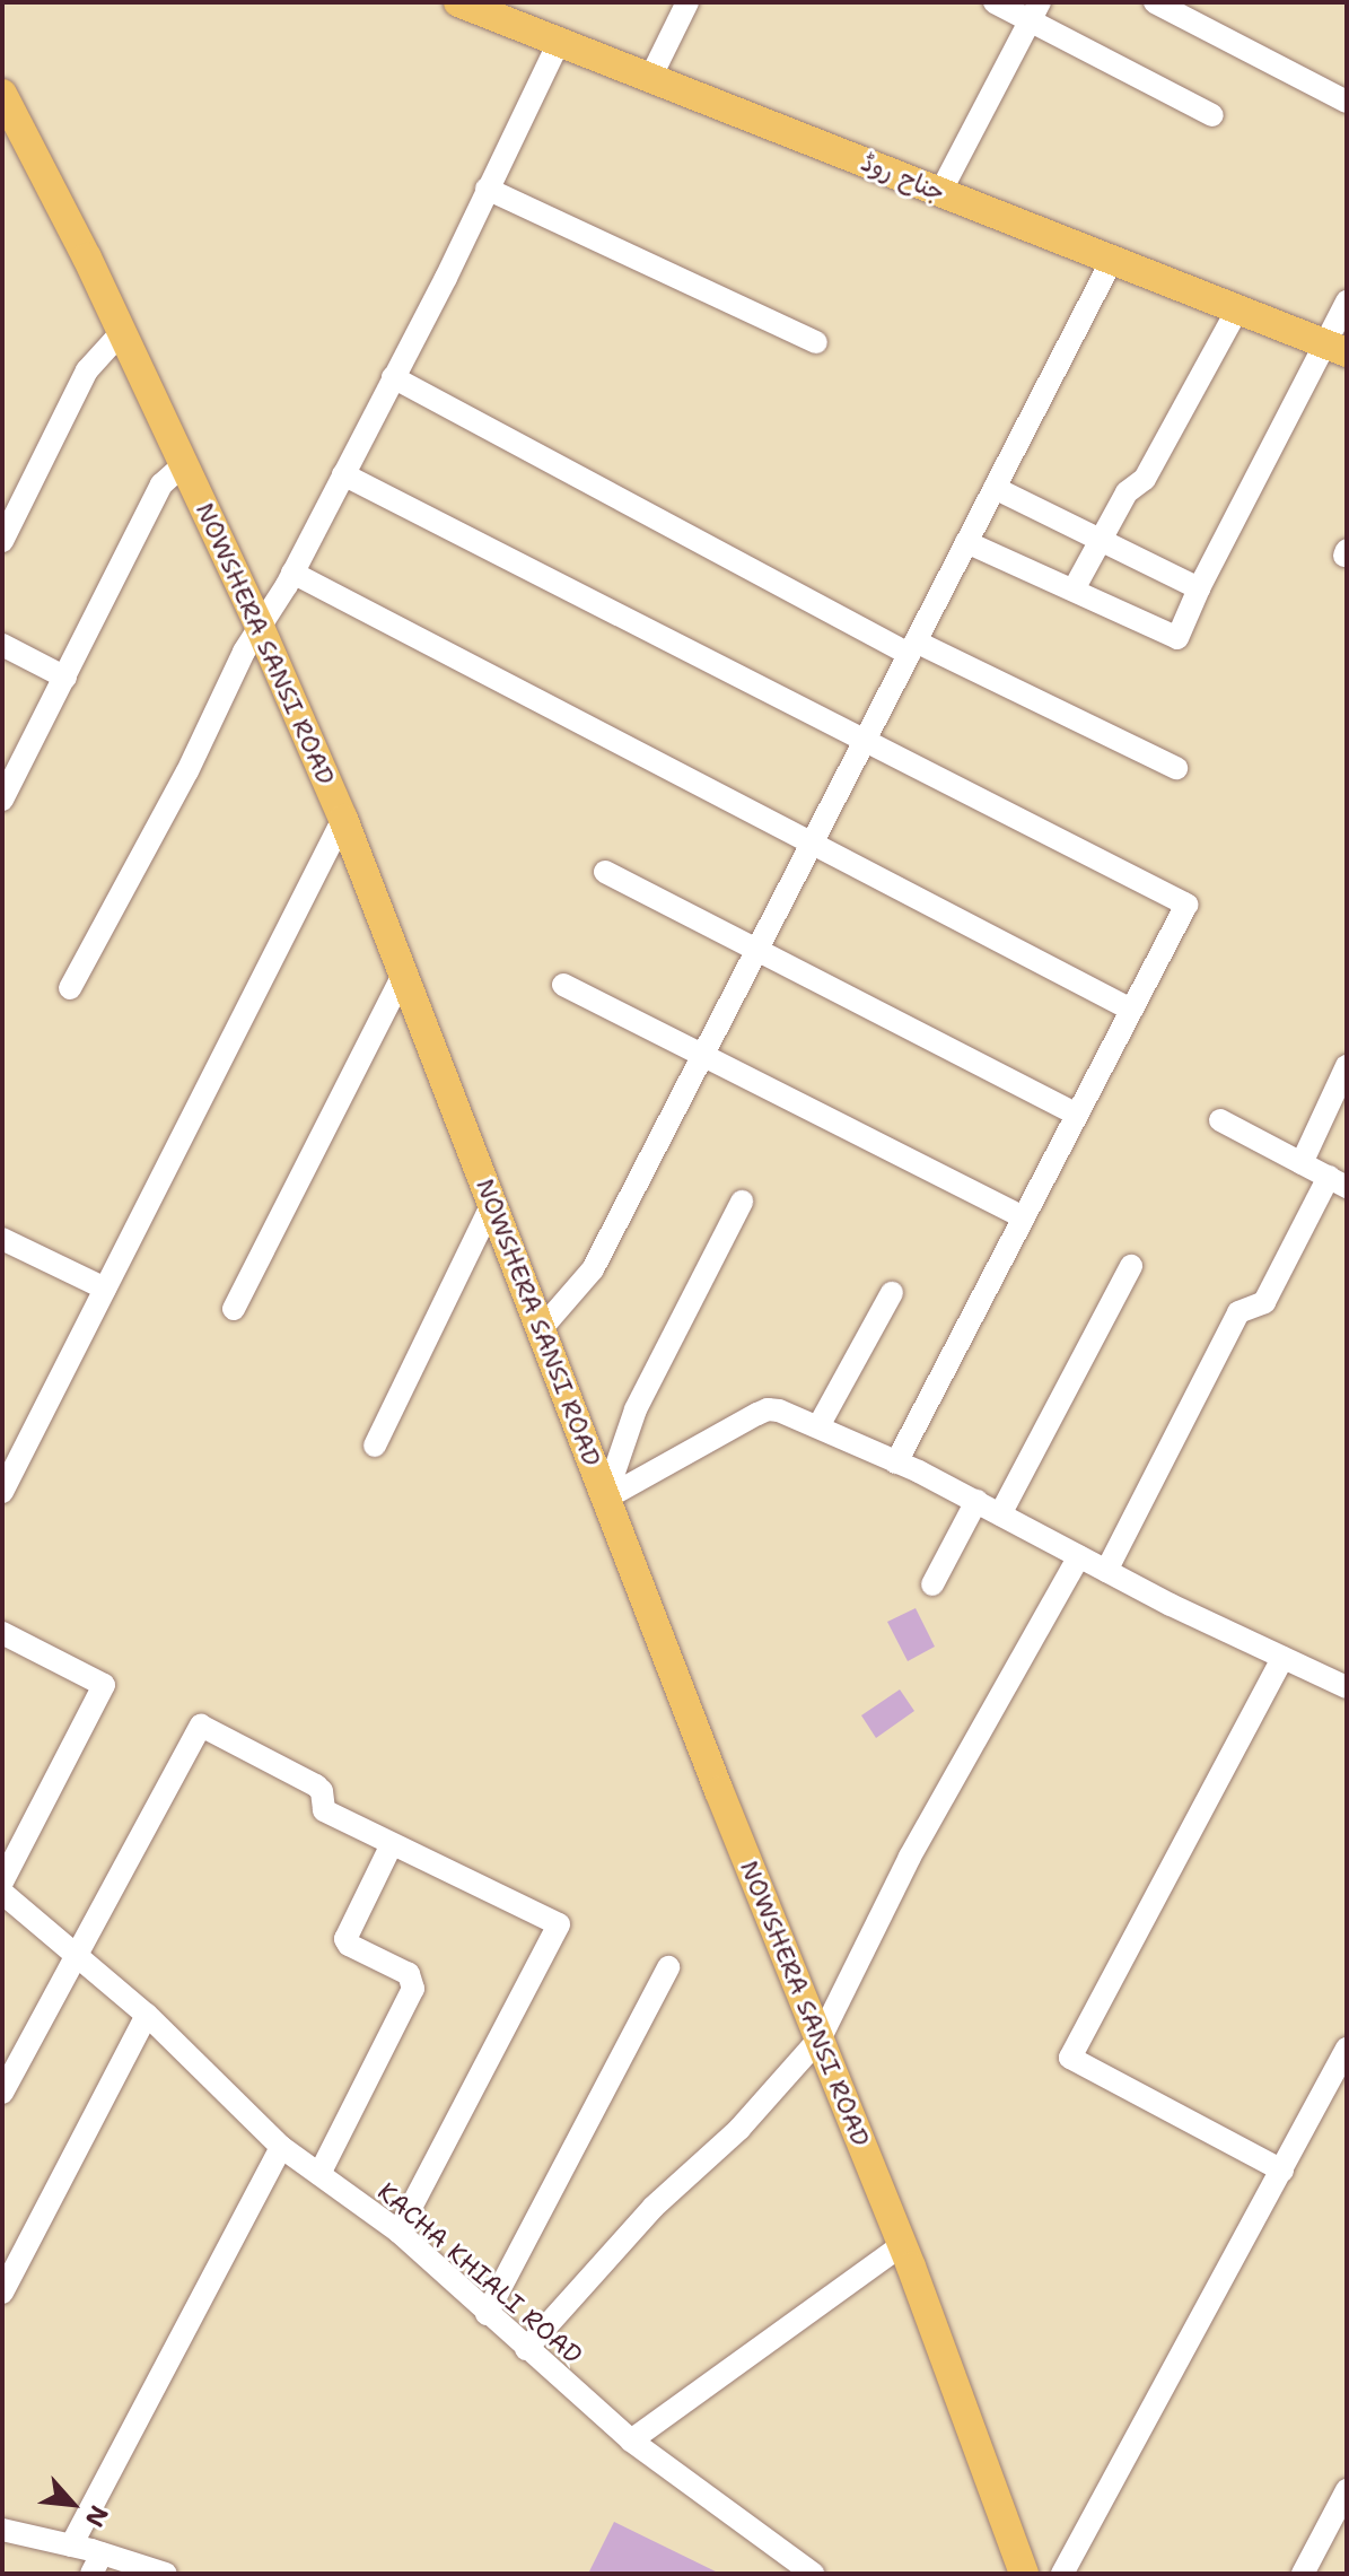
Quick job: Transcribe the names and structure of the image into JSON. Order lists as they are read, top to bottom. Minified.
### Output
{"streets":{"main road":["جناح روڈ","NOWSHERA SANSI ROAD"],"street":["KACHA KHIALI ROAD"]},"north":"bottom right"}
